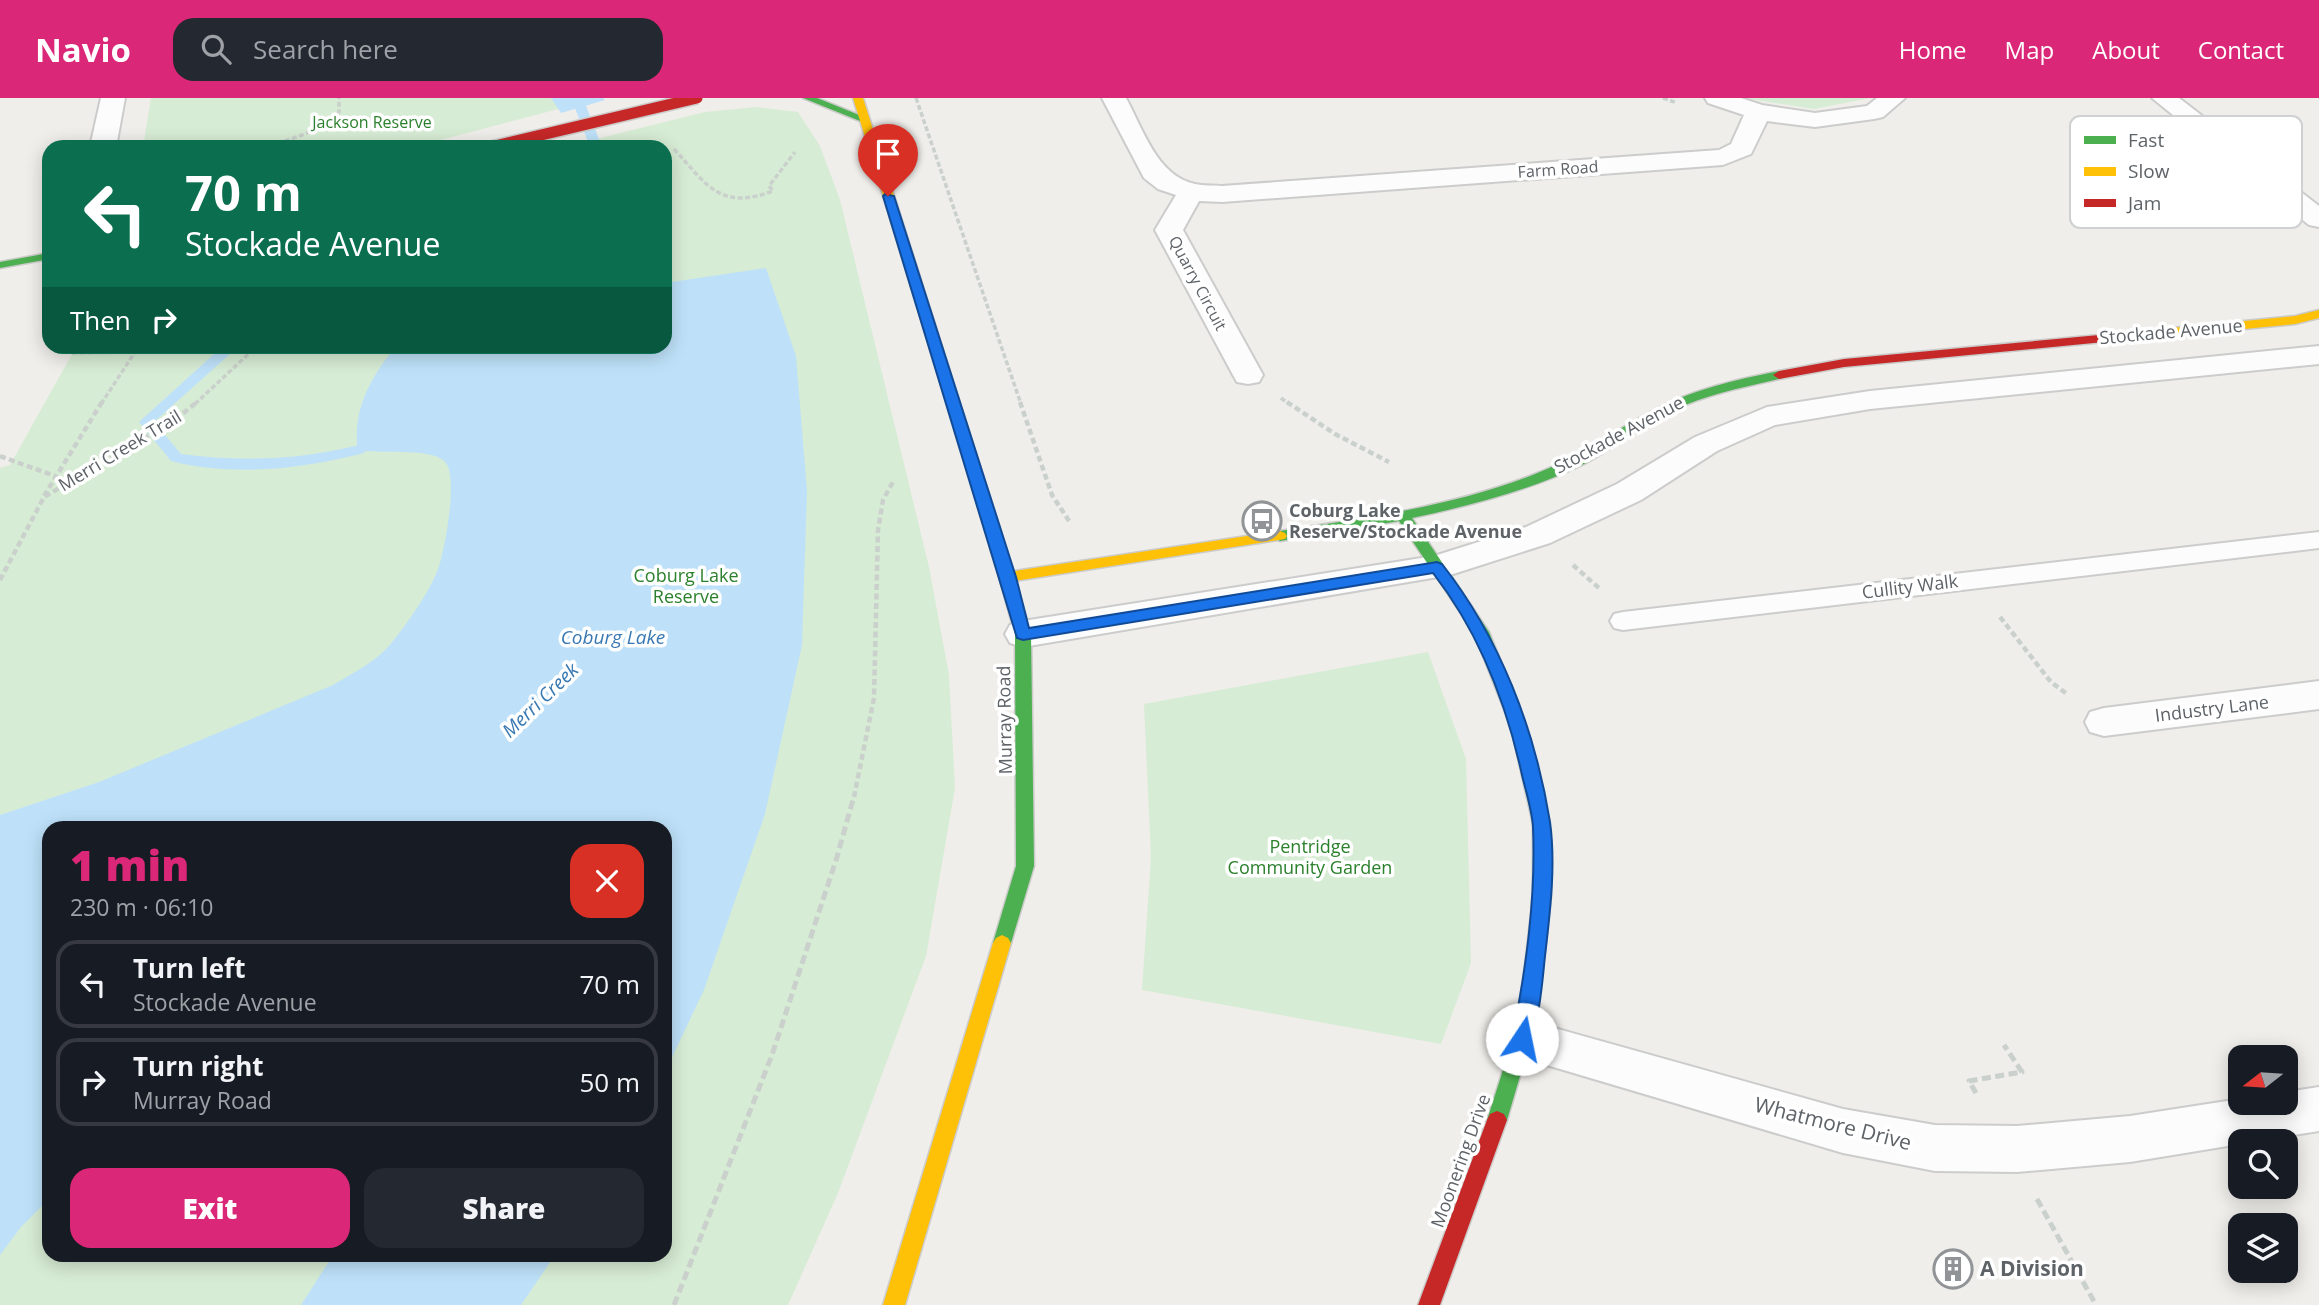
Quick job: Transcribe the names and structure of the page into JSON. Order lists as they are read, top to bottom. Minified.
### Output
{"streets":{"street":["Farm Road","Quarry Circuit","Stockade Avenue","Industry Lane","Murray Road","Whatmore Drive","Moonering Drive"],"lane":["Cullity Walk"],"path":["Merri Creek Trail"]},"crossings":[["Farm Road","Quarry Circuit"],["Stockade Avenue","Murray Road"],["Stockade Avenue","Moonering Drive"],["Whatmore Drive","Moonering Drive"]],"water":["Coburg Lake","Merri Creek"],"parks":["Jackson Reserve","Coburg Lake Reserve","Pentridge Community Garden"],"places":{"bus stop":["Coburg Lake Reserve/Stockade Avenue"],"building":["A Division"]},"legend":["Fast","Slow","Jam"],"north":"left","page":{"header":"Navio","search":"Search here","nav":["Home","Map","About","Contact"],"turn":["70 m","Stockade Avenue"],"then":"Then","heading":["1 min","230 m · 06:10"],"list":[{"name":"Turn left","note":"Stockade Avenue","value":"70 m"},{"name":"Turn right","note":"Murray Road","value":"50 m"}],"buttons":["Exit","Share"]}}
